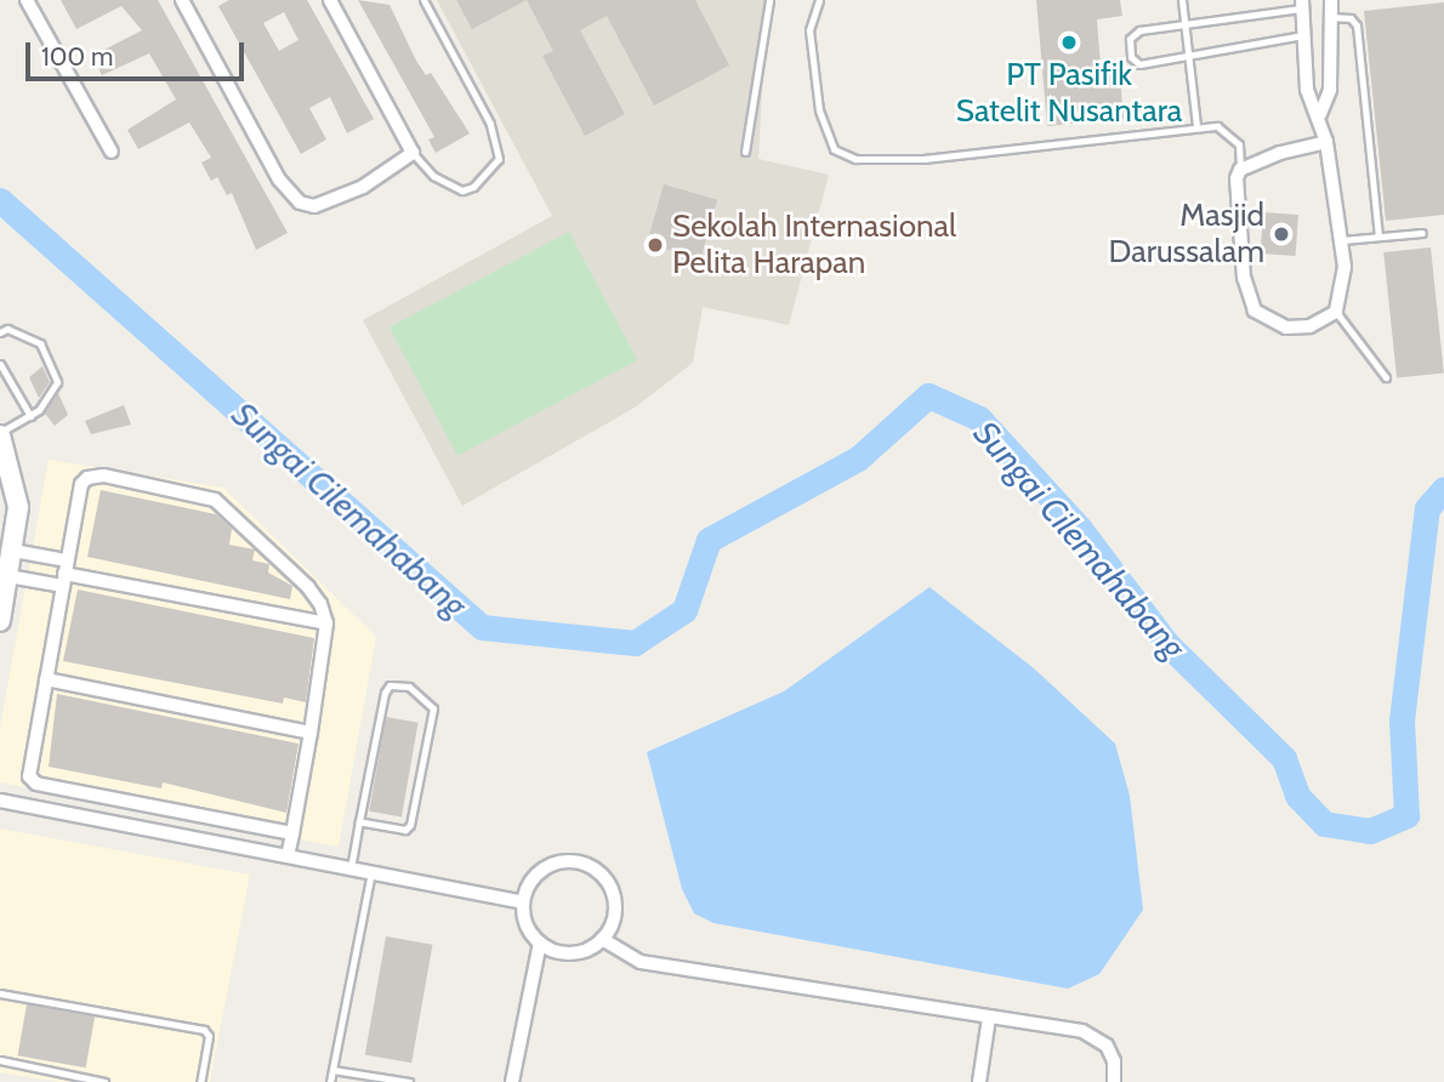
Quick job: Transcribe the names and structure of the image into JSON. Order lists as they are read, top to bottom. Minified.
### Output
{"water":["Sungai Cilemahabang"],"places":["PT Pasifik Satelit Nusantara","Masjid Darussalam","Sekolah Internasional Pelita Harapan"],"scale_bar":"100 m"}
